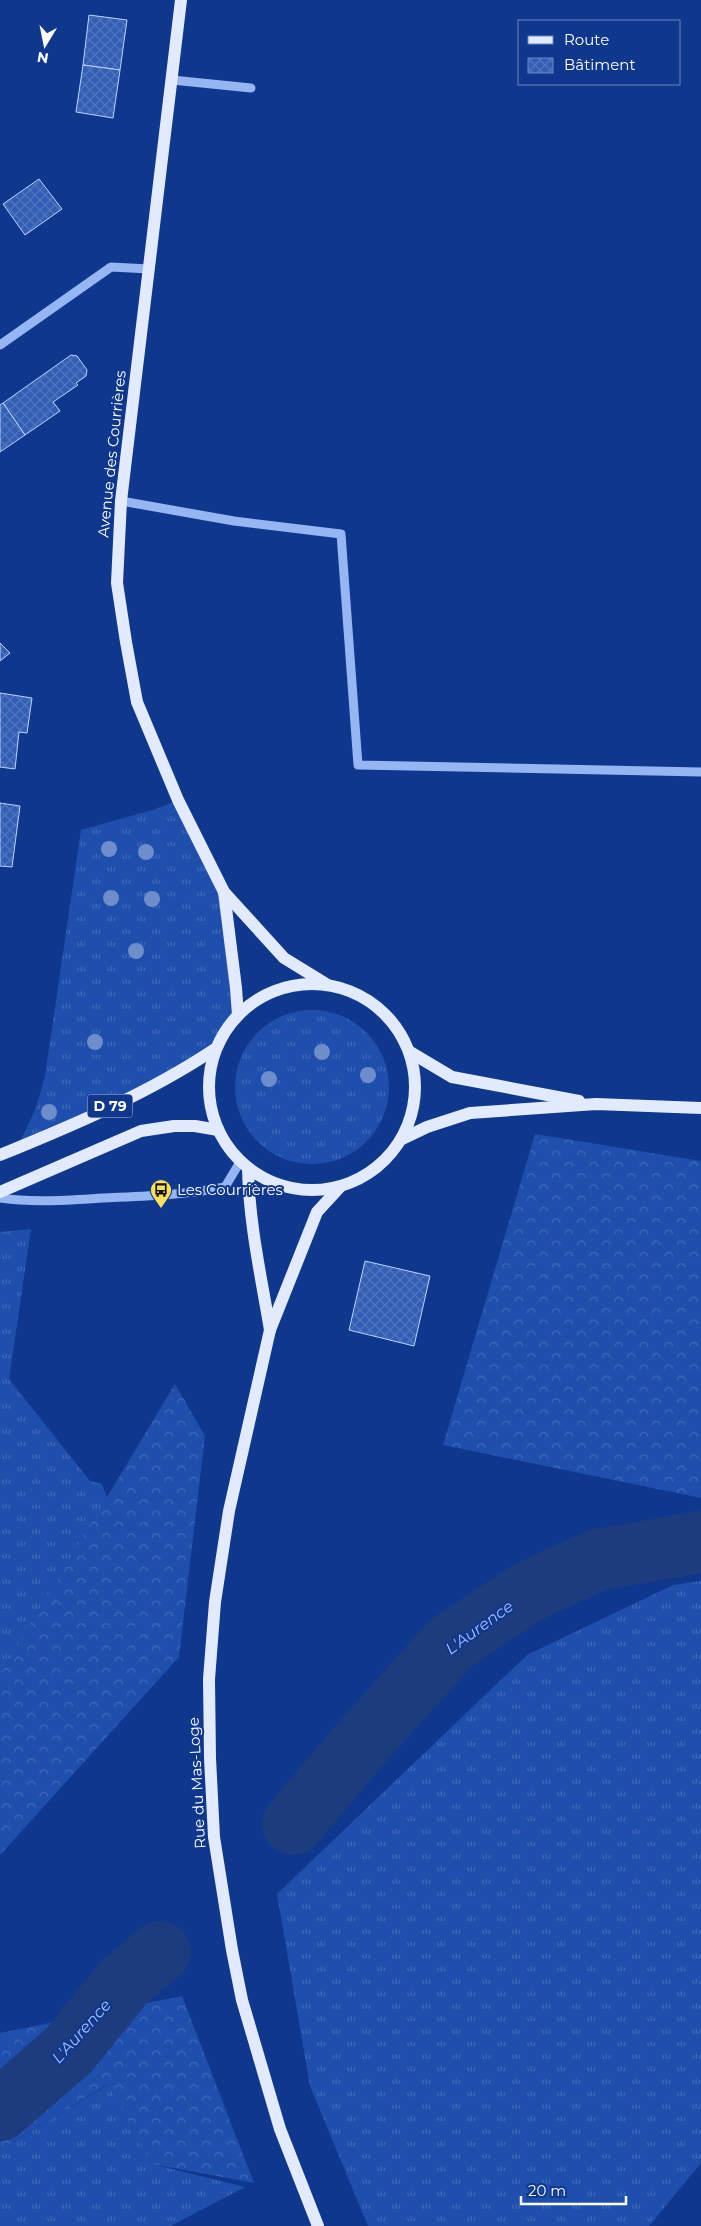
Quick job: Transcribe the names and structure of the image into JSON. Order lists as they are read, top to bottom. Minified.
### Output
{"streets":{"main road":["Avenue des Courrières","D 79","Rue du Mas-Loge"]},"water":["L'Aurence"],"places":{"bus stop":["Les Courrières"]},"legend":["Route","Bâtiment"],"scale_bar":"20 m","north":"bottom"}
